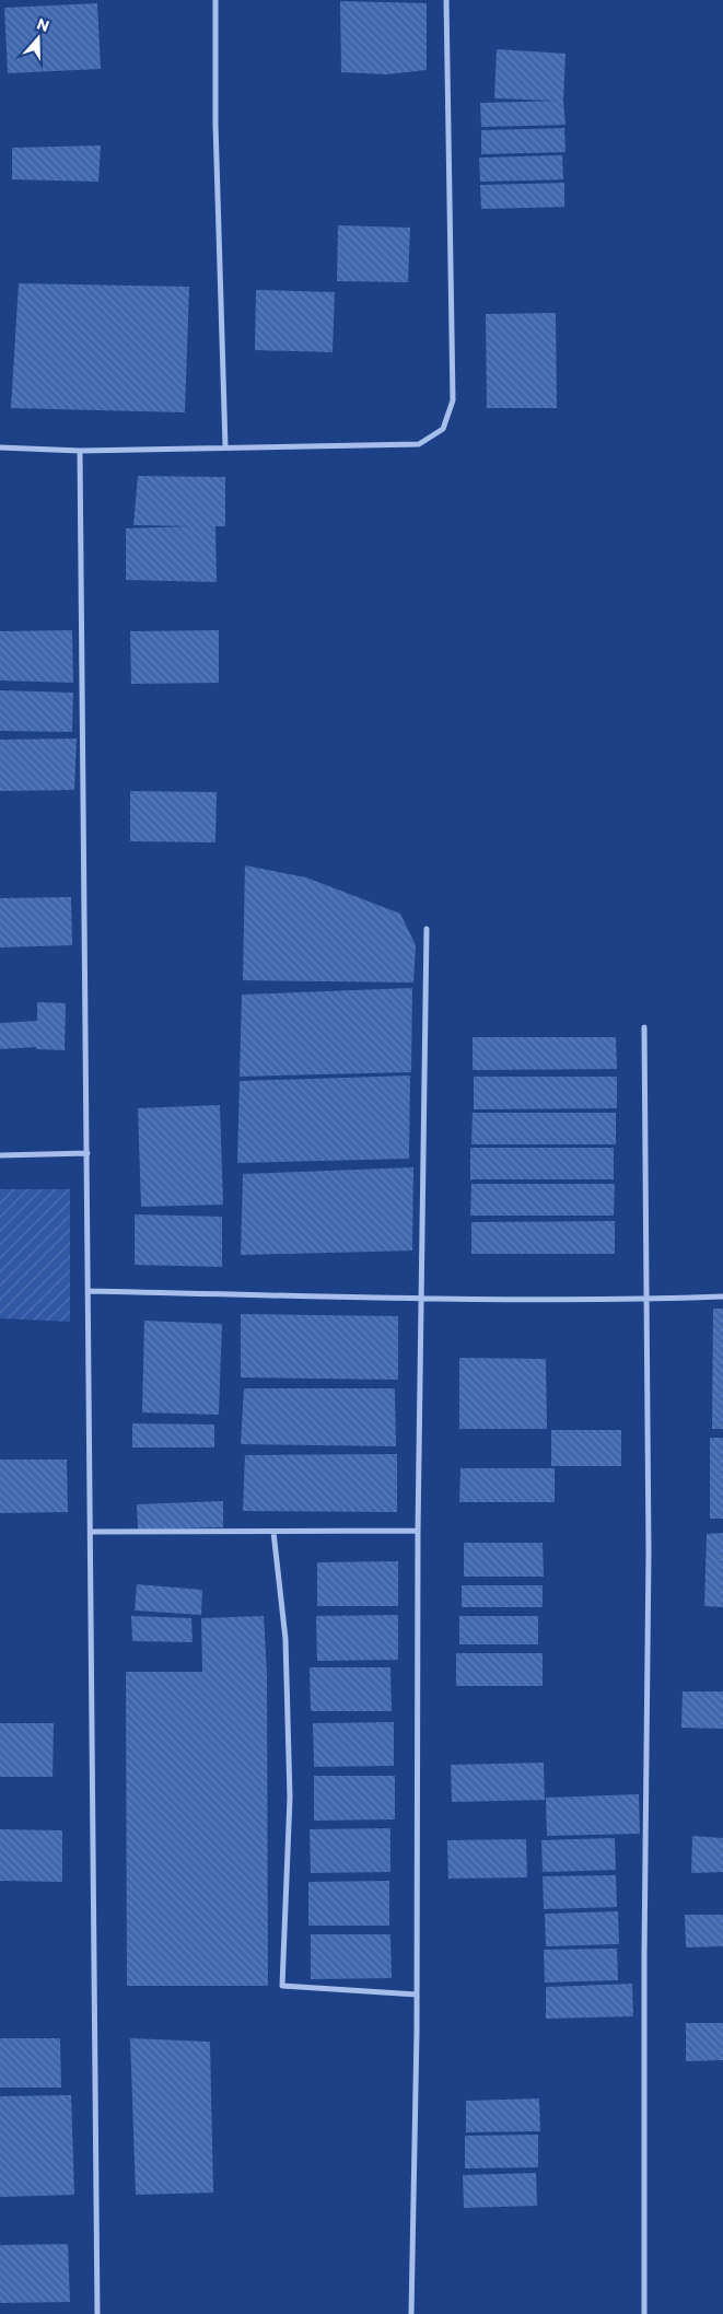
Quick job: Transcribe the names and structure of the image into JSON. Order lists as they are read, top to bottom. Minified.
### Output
{"north":"top"}
